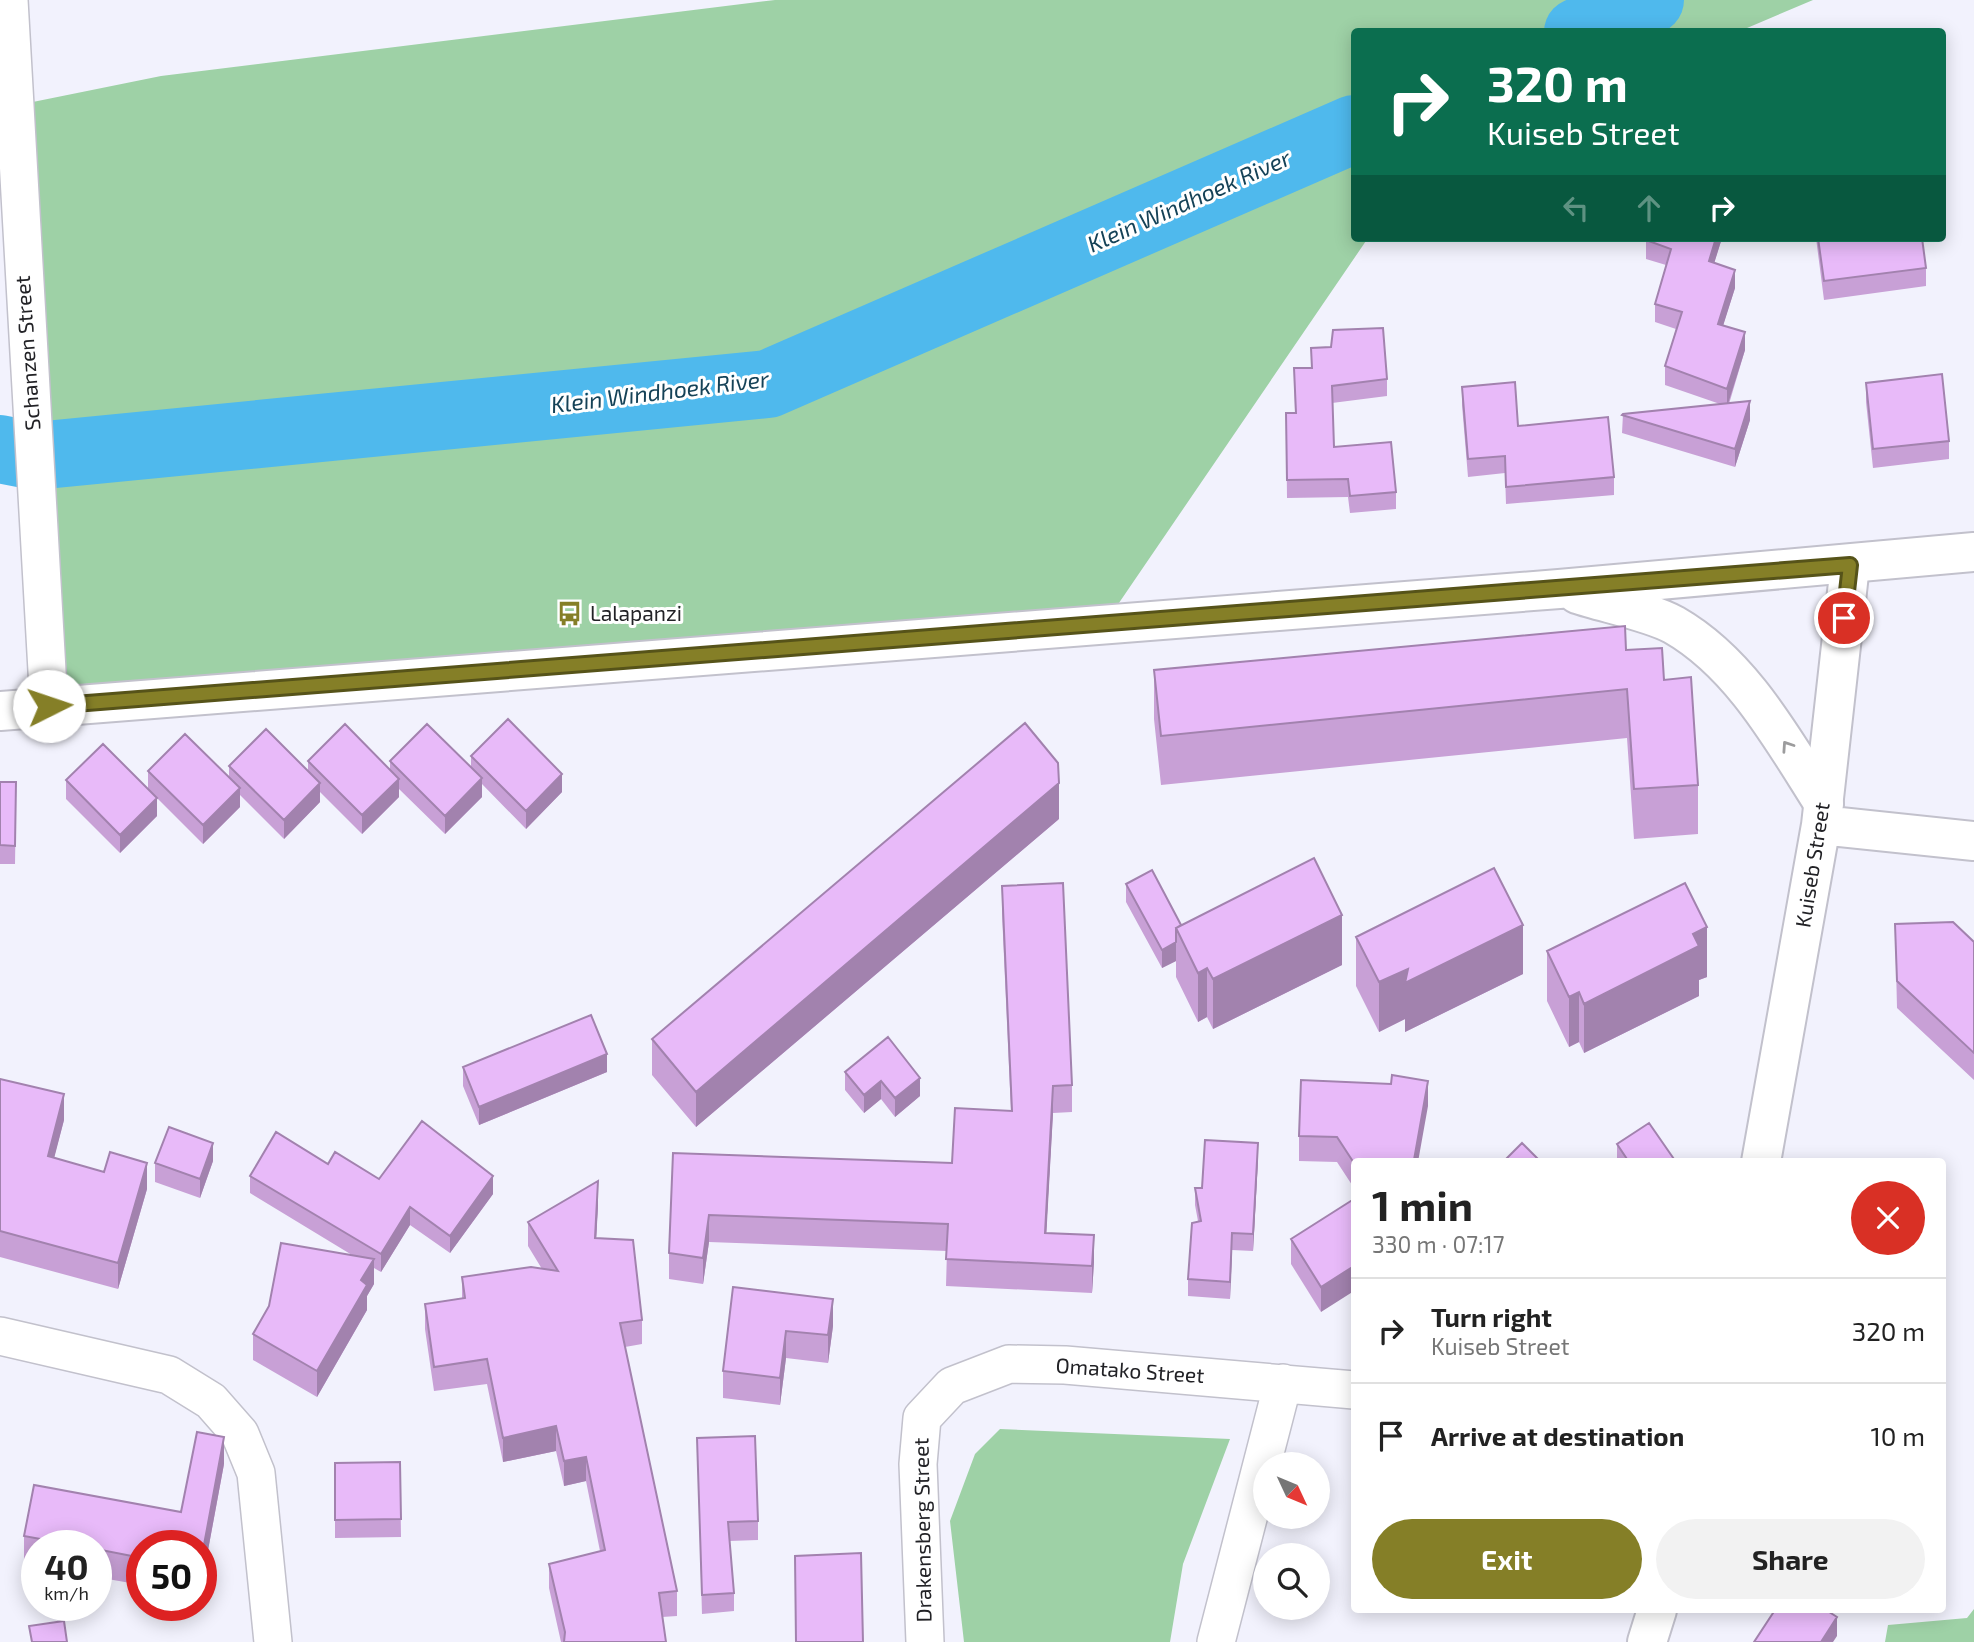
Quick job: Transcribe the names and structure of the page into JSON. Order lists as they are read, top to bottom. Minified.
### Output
{"streets":{"main road":["Kuiseb Street"],"street":["Schanzen Street","Omatako Street","Drakensberg Street"]},"crossings":[["Omatako Street","Drakensberg Street"]],"water":["Klein Windhoek River"],"places":{"bus stop":["Lalapanzi"]},"north":"bottom right","page":{"turn":["320 m","Kuiseb Street"],"heading":["1 min","330 m · 07:17"],"list":[{"name":"Turn right","note":"Kuiseb Street","value":"320 m"},{"name":"Arrive at destination","value":"10 m"}],"buttons":["Exit","Share"],"speed":"40 km/h","limit":"50"}}
